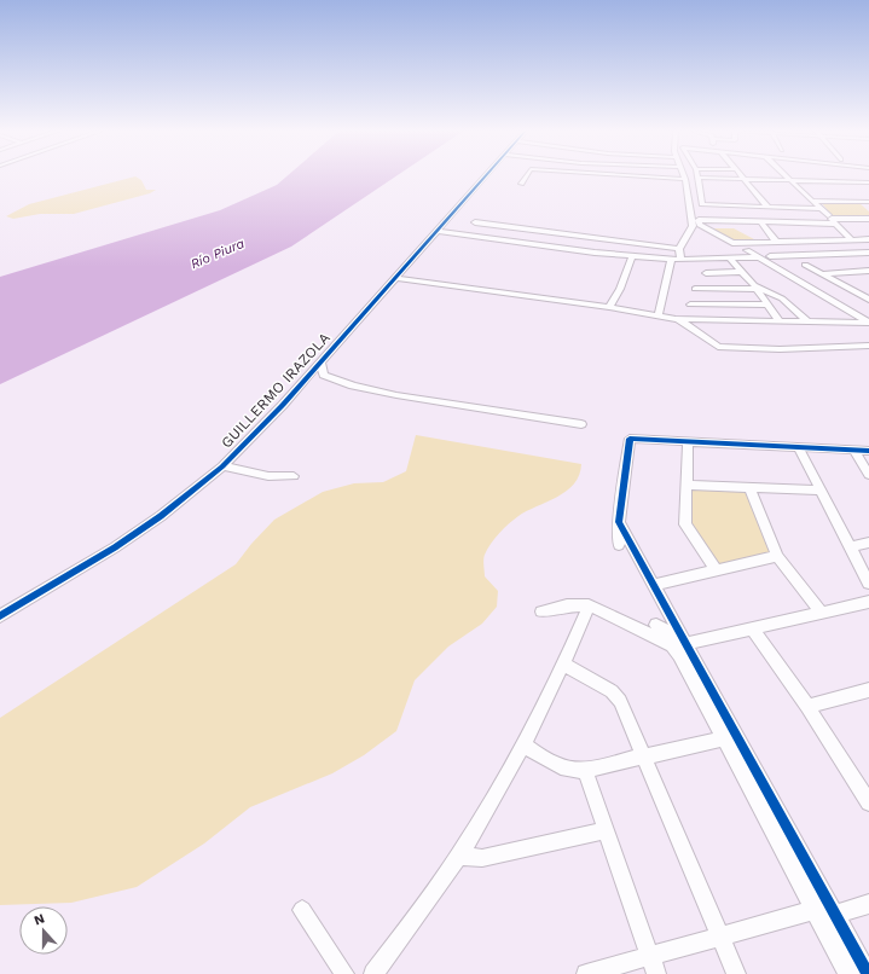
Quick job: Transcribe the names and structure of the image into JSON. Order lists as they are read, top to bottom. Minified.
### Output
{"streets":{"street":["GUILLERMO IRAZOLA"]},"water":["Río Piura"],"north":"top"}
